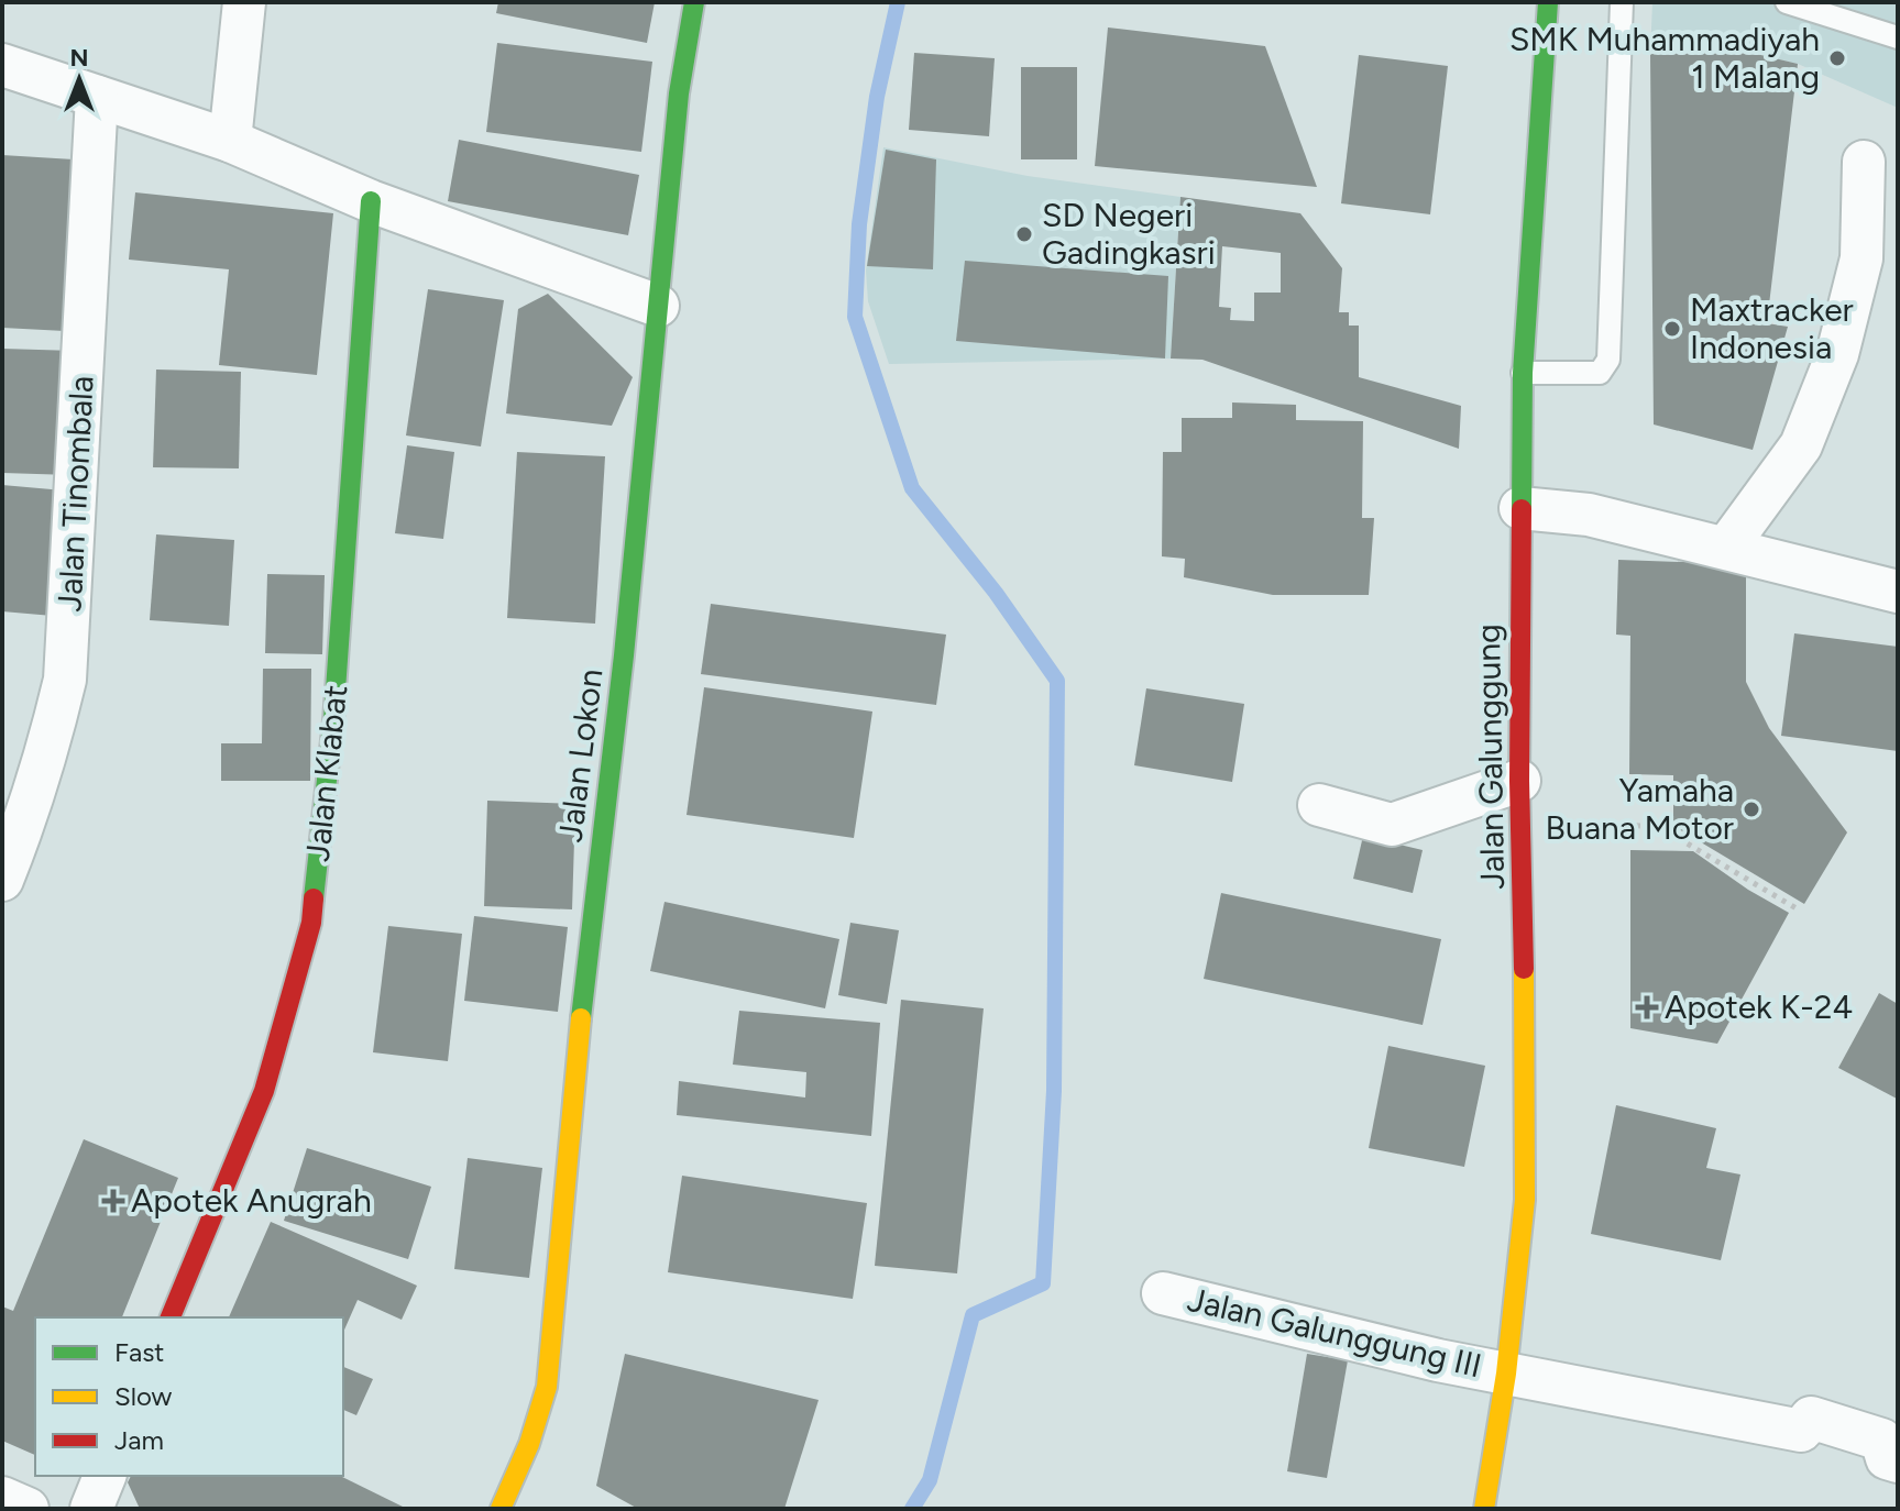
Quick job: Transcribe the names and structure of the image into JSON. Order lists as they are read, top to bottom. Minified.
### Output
{"streets":{"street":["Jalan Tinombala","Jalan Lokon","Jalan Galunggung","Jalan Klabat","Jalan Galunggung III"]},"crossings":[["Jalan Galunggung","Jalan Galunggung III"]],"places":{"other":["SMK Muhammadiyah 1 Malang","SD Negeri Gadingkasri","Maxtracker Indonesia","Yamaha Buana Motor"],"health":["Apotek K-24","Apotek Anugrah"]},"legend":["Fast","Slow","Jam"],"north":"top"}
